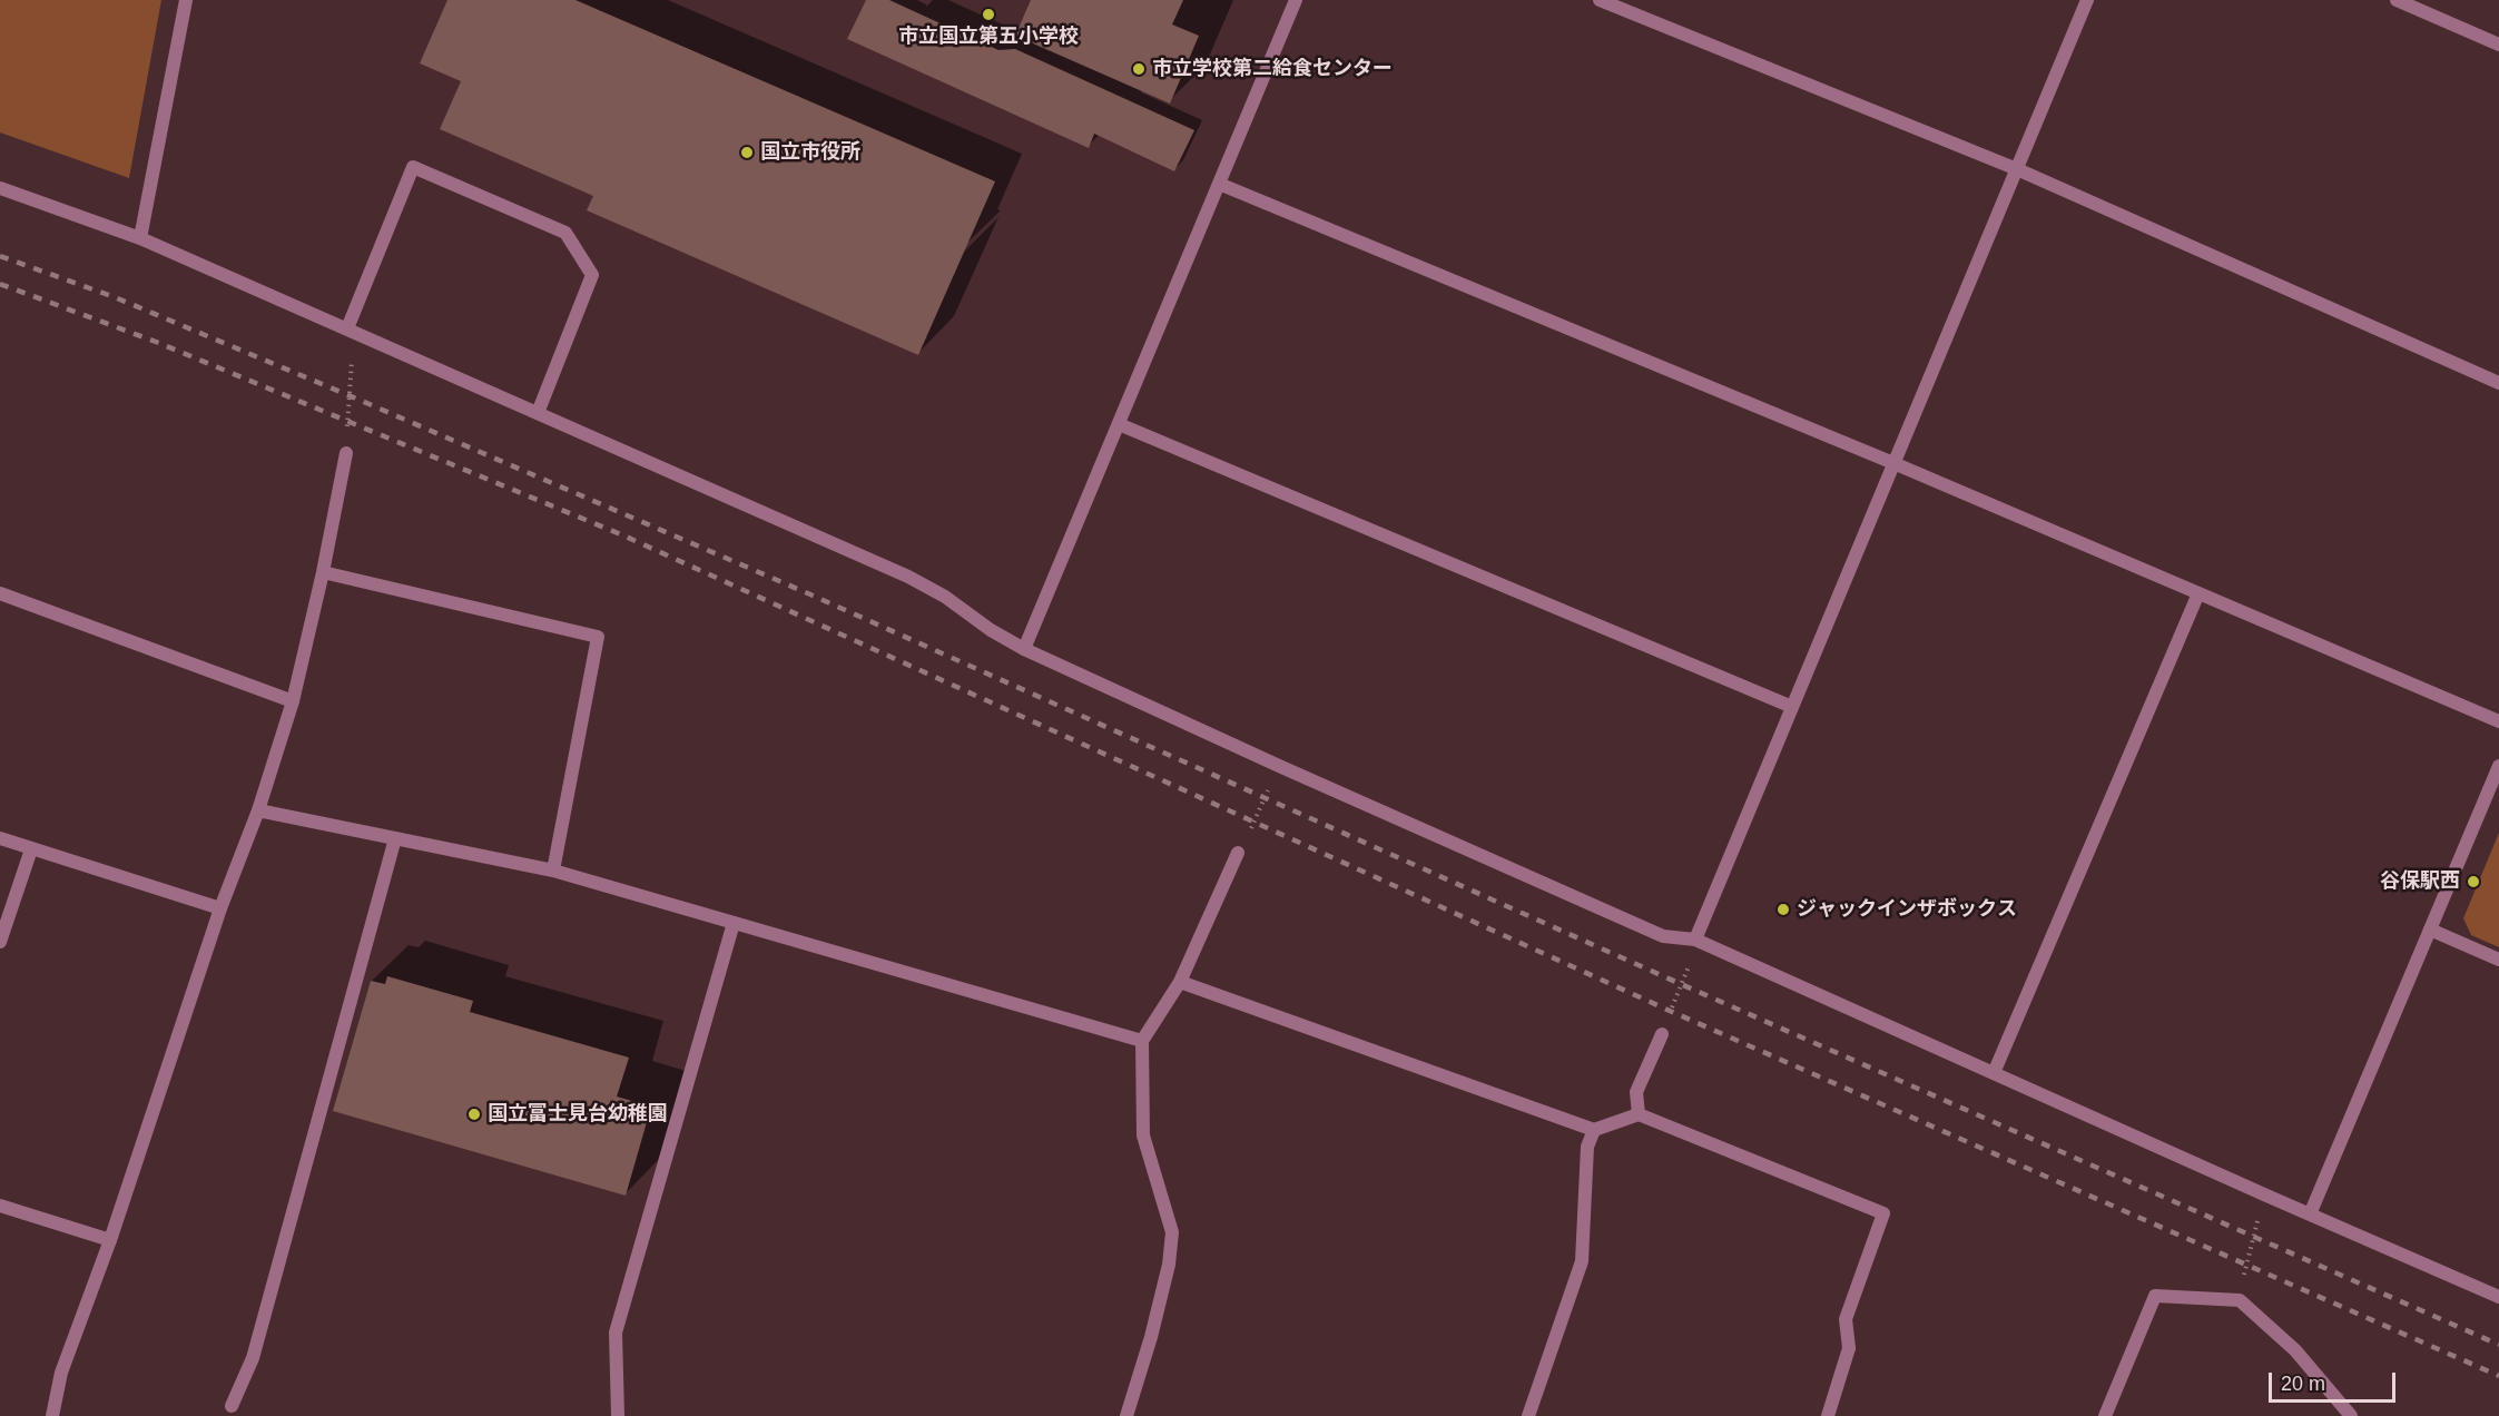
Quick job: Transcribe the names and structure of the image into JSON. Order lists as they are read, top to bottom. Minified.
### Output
{"places":["市立国立第五小学校","市立学校第二給食センター","国立市役所","谷保駅西","ジャックインザボックス","国立冨士見台幼稚園"],"scale_bar":"20 m"}
